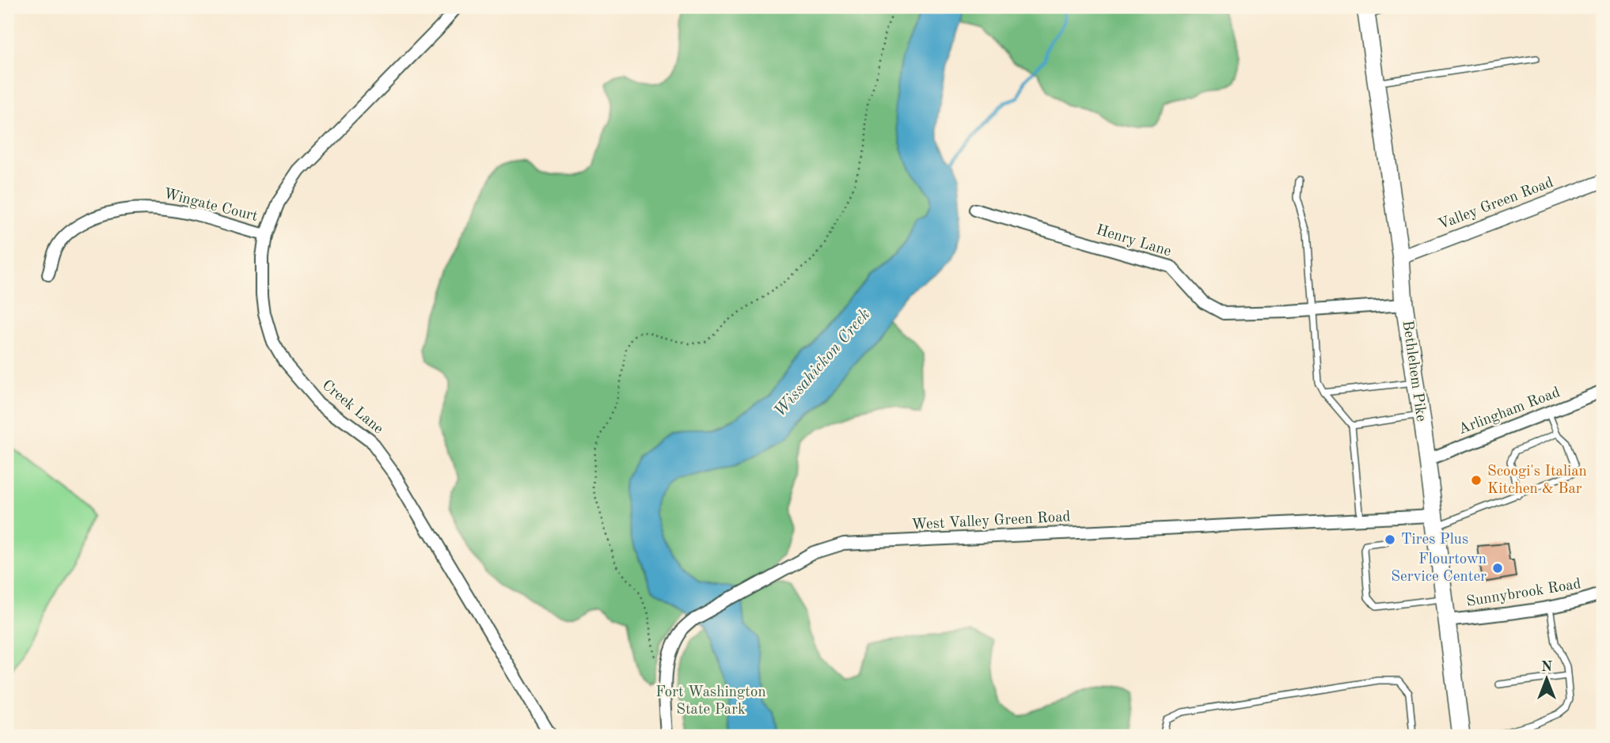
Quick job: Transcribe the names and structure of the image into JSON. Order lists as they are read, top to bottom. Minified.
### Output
{"streets":{"main road":["Bethlehem Pike"],"street":["Valley Green Road","Wingate Court","Henry Lane","Creek Lane","Arlingham Road","West Valley Green Road","Sunnybrook Road"]},"crossings":[["Valley Green Road","Bethlehem Pike"],["Wingate Court","Creek Lane"],["Henry Lane","Bethlehem Pike"],["Bethlehem Pike","Arlingham Road"],["Bethlehem Pike","West Valley Green Road"],["Bethlehem Pike","Sunnybrook Road"]],"water":["Wissahickon Creek"],"parks":["Fort Washington State Park"],"places":["Scoogi's Italian Kitchen & Bar","Tires Plus","Flourtown Service Center"],"north":"top"}
